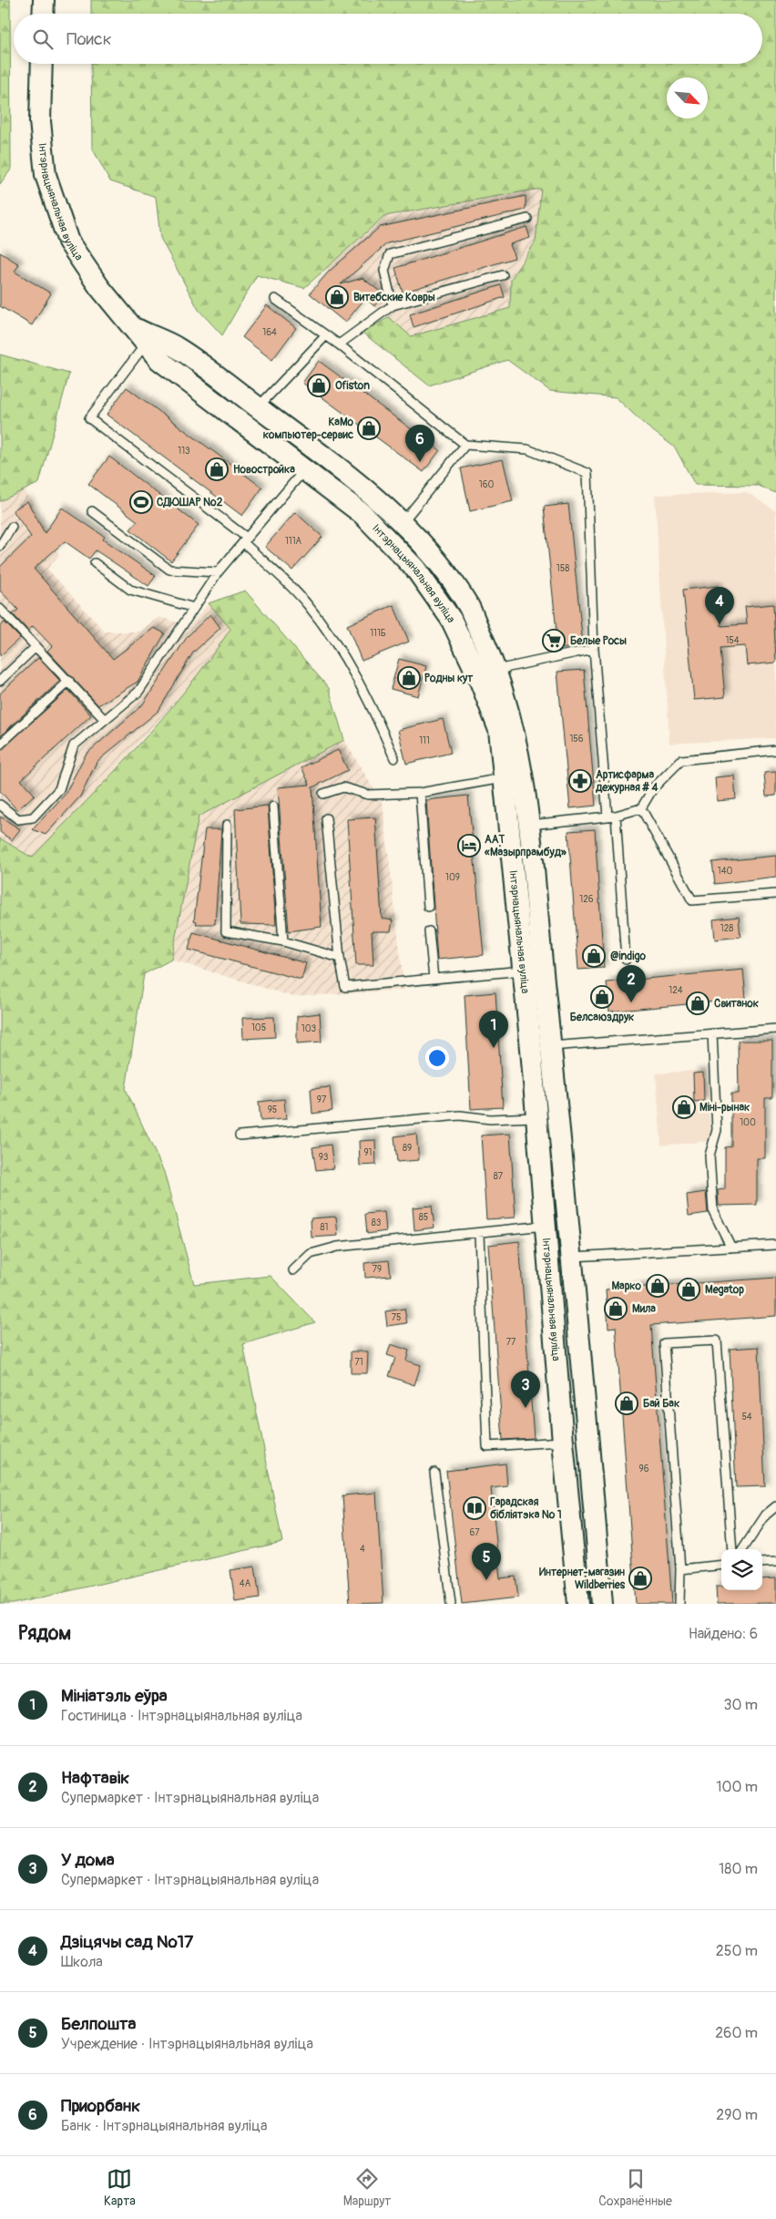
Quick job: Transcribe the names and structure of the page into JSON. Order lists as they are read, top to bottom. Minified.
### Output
{"streets":{"main road":["Інтэрнацыянальная вуліца"]},"places":{"shop":["Витебские Ковры","Ofiston","КаМо компьютер-сервис","Новостройка","Родны кут","@indigo","Белсаюздрук","Свитанок","Міні-рынак","Марко","Megatop","Мила","Бай Бак","Интернет-магазин Wildberries"],"sports":["СДЮШАР №2"],"supermarket":["Белые Росы"],"pharmacy":["Артисфарма дежурная # 4"],"hotel":["ААТ «Мазырпрамбуд»"],"library":["Гарадская бібліятэка № 1"]},"house_numbers":["164","113","160","111А","158","111Б","154","156","111","140","109","126","128","124","105","103","97","95","100","89","91","93","87","85","83","81","79","75","77","71","54","96","67","4","4А"],"north":"bottom right","page":{"search":"Поиск","pins":["6","4","2","1","3","5"],"heading":["Рядом","Найдено: 6"],"list":[{"mark":"1","name":"Мініатэль еўра","note":"Гостиница · Інтэрнацыянальная вуліца","value":"30 m"},{"mark":"2","name":"Нафтавік","note":"Супермаркет · Інтэрнацыянальная вуліца","value":"100 m"},{"mark":"3","name":"У дома","note":"Супермаркет · Інтэрнацыянальная вуліца","value":"180 m"},{"mark":"4","name":"Дзіцячы сад №17","note":"Школа","value":"250 m"},{"mark":"5","name":"Белпошта","note":"Учреждение · Інтэрнацыянальная вуліца","value":"260 m"},{"mark":"6","name":"Приорбанк","note":"Банк · Інтэрнацыянальная вуліца","value":"290 m"}],"nav":["Карта","Маршрут","Сохранённые"]}}
